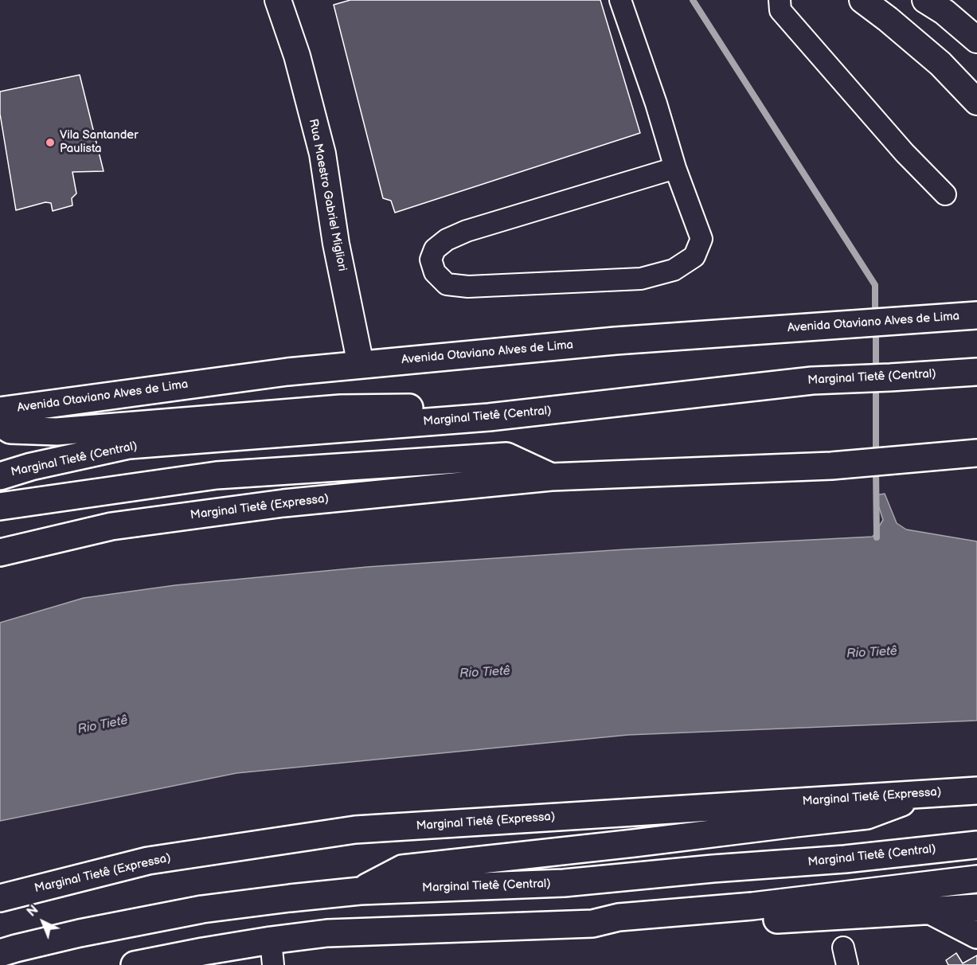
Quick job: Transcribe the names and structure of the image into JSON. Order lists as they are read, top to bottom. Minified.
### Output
{"streets":{"highway":["Avenida Otaviano Alves de Lima","Marginal Tietê (Central)","Marginal Tietê (Expressa)"],"main road":["Rua Maestro Gabriel Migliori"]},"crossings":[["Rua Maestro Gabriel Migliori","Avenida Otaviano Alves de Lima"]],"water":["Rio Tietê"],"places":["Vila Santander Paulista"],"north":"top left"}
